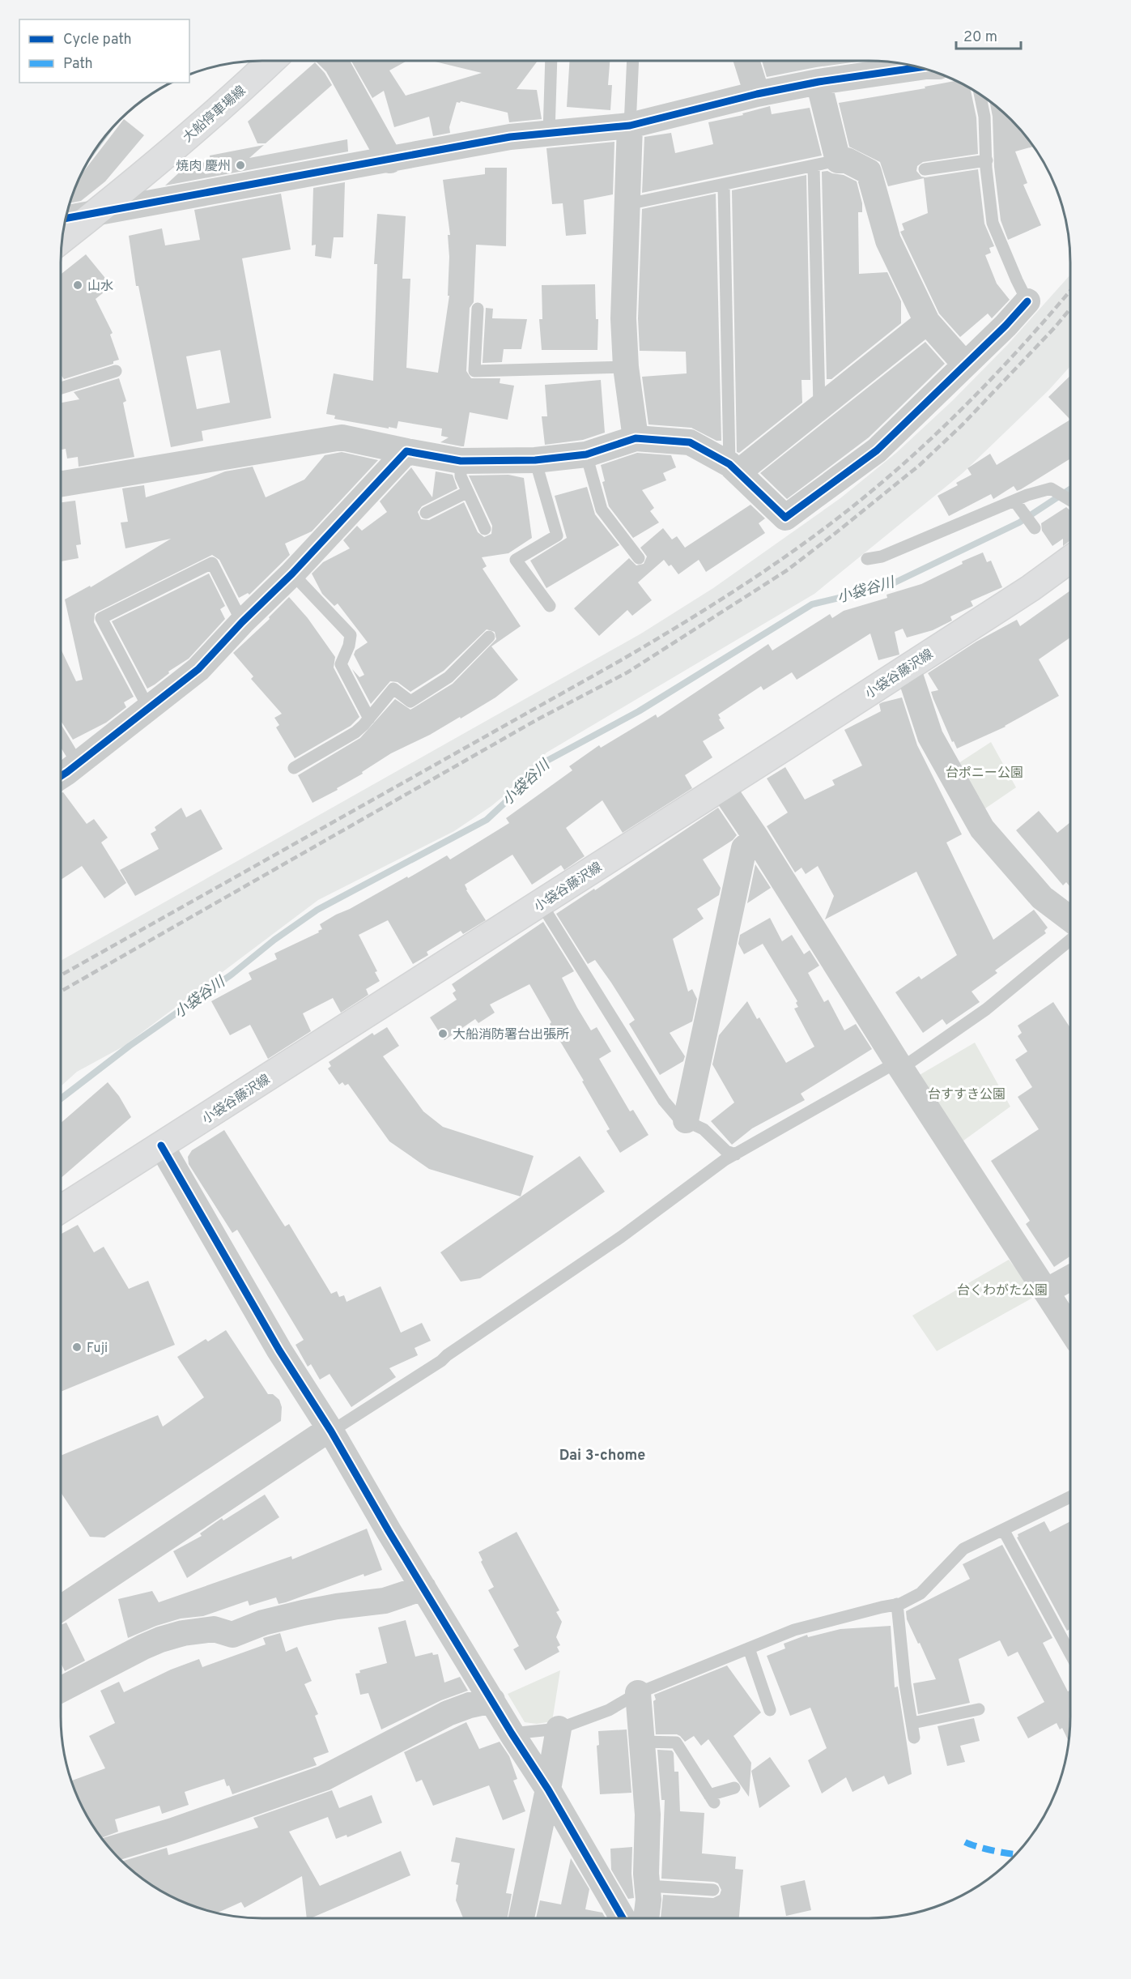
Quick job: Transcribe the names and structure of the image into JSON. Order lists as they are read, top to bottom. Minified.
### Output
{"streets":{"main road":["大船停車場線","小袋谷藤沢線"]},"districts":["Dai 3-chome"],"water":["小袋谷川"],"parks":["台ポニー公園","台すすき公園","台くわがた公園"],"places":["焼肉 慶州","山水","大船消防署台出張所","Fuji"],"legend":["Cycle path","Path"],"scale_bar":"20 m"}
